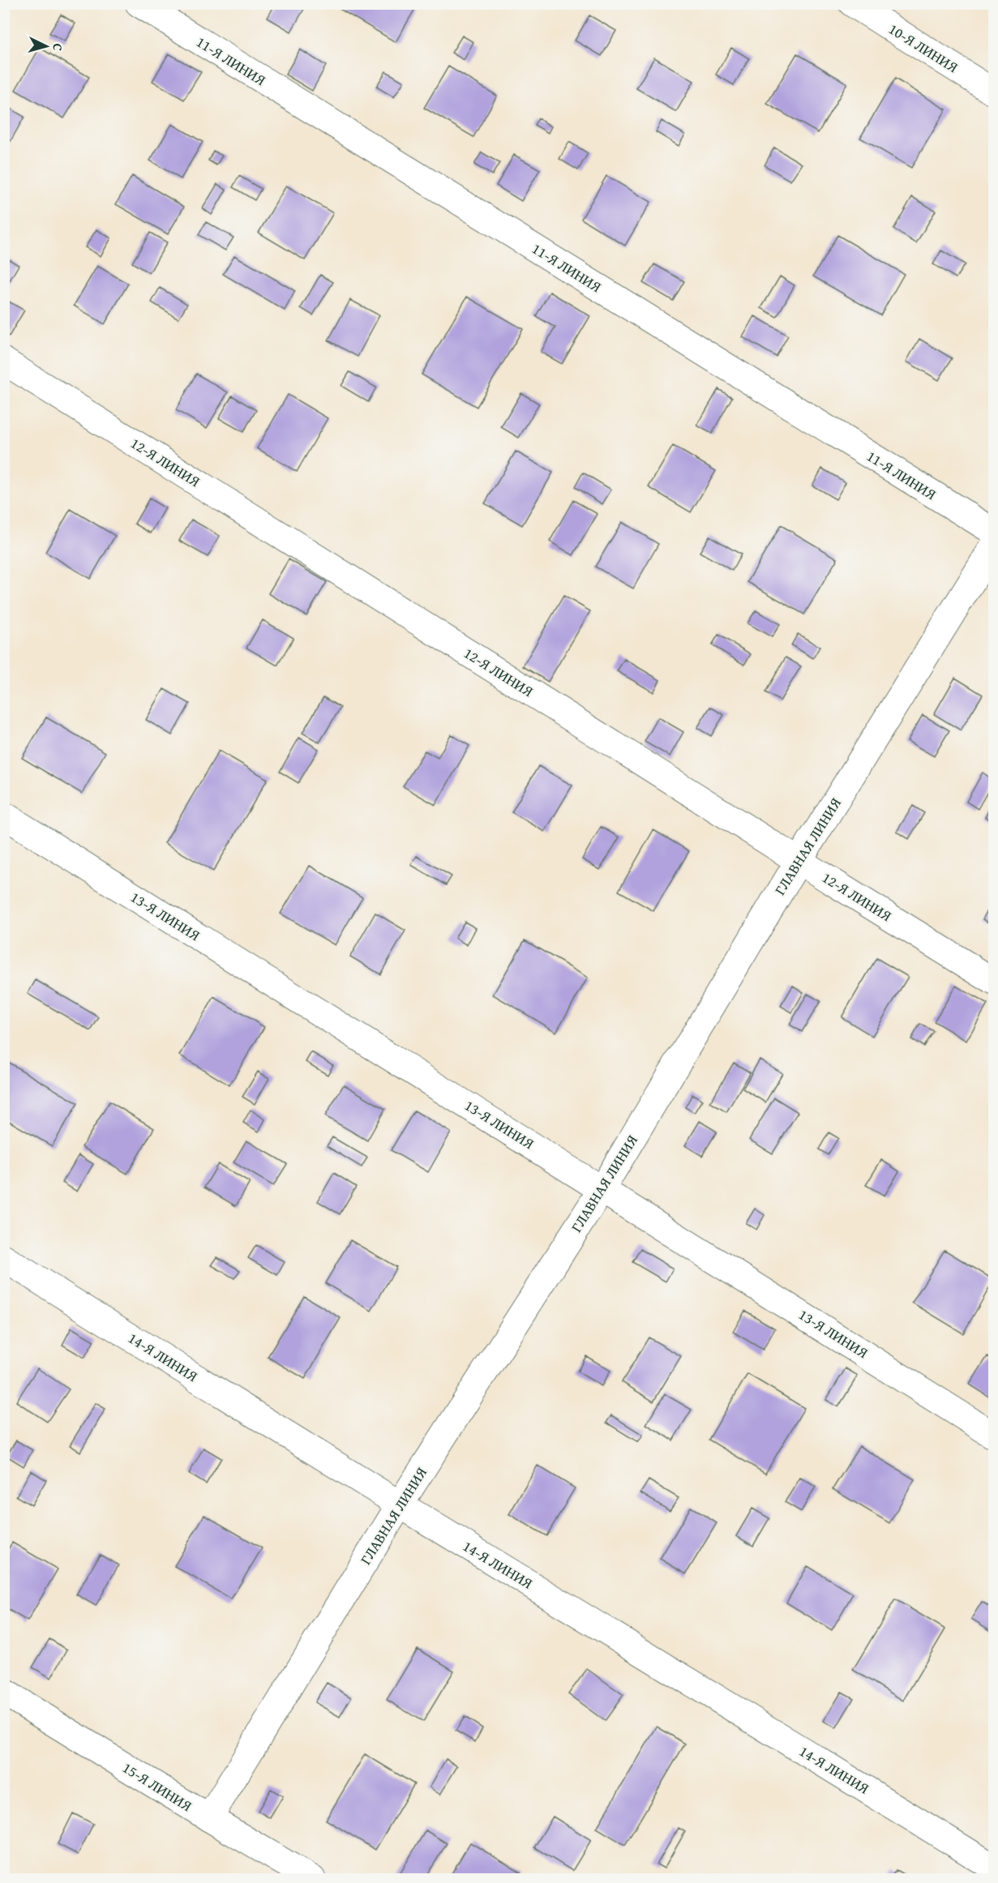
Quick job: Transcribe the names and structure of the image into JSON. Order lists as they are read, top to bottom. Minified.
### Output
{"streets":{"street":["10-Я ЛИНИЯ","11-Я ЛИНИЯ","12-Я ЛИНИЯ","ГЛАВНАЯ ЛИНИЯ","13-Я ЛИНИЯ","14-Я ЛИНИЯ","15-Я ЛИНИЯ"]},"crossings":[["12-Я ЛИНИЯ","ГЛАВНАЯ ЛИНИЯ"],["ГЛАВНАЯ ЛИНИЯ","13-Я ЛИНИЯ"],["ГЛАВНАЯ ЛИНИЯ","14-Я ЛИНИЯ"],["ГЛАВНАЯ ЛИНИЯ","15-Я ЛИНИЯ"]],"north":"right"}
